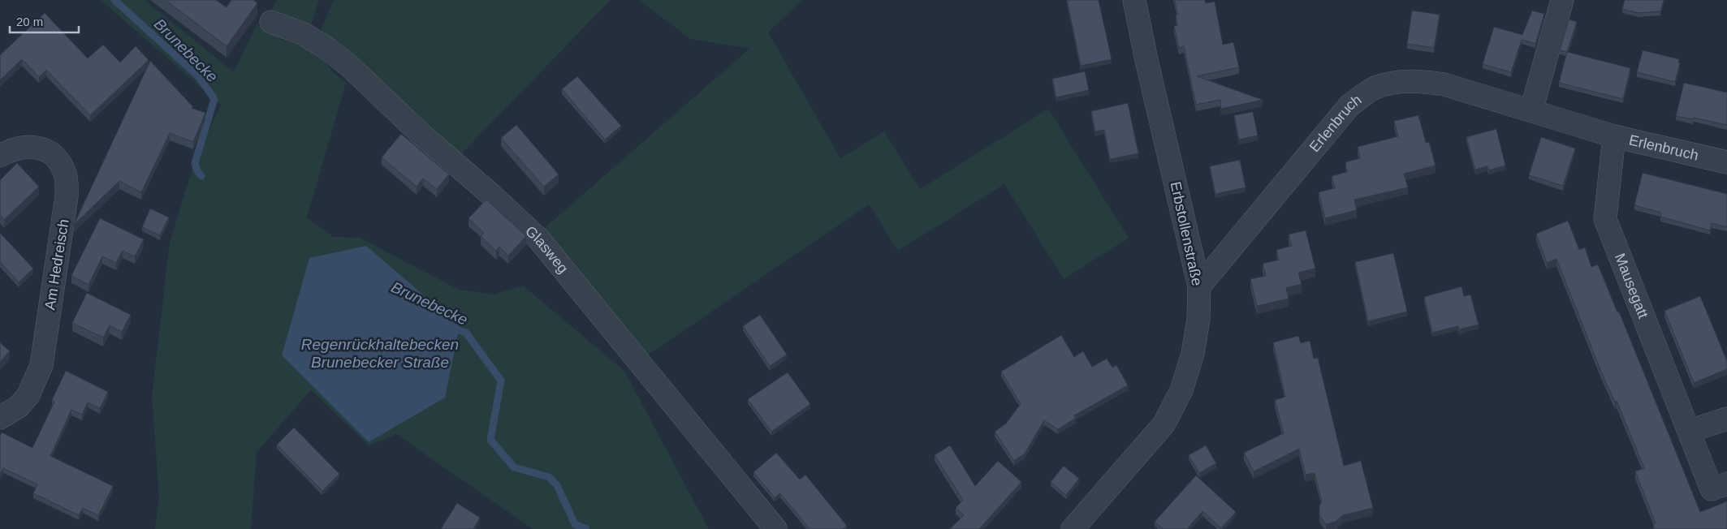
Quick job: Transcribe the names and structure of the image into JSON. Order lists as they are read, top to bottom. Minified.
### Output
{"streets":{"street":["Erlenbruch","Erbstollenstraße","Glasweg","Am Hedreisch","Mausegatt"]},"crossings":[["Erlenbruch","Erbstollenstraße"],["Erlenbruch","Mausegatt"]],"water":["Brunebecke","Regenrückhaltebecken Brunebecker Straße"],"scale_bar":"20 m"}
